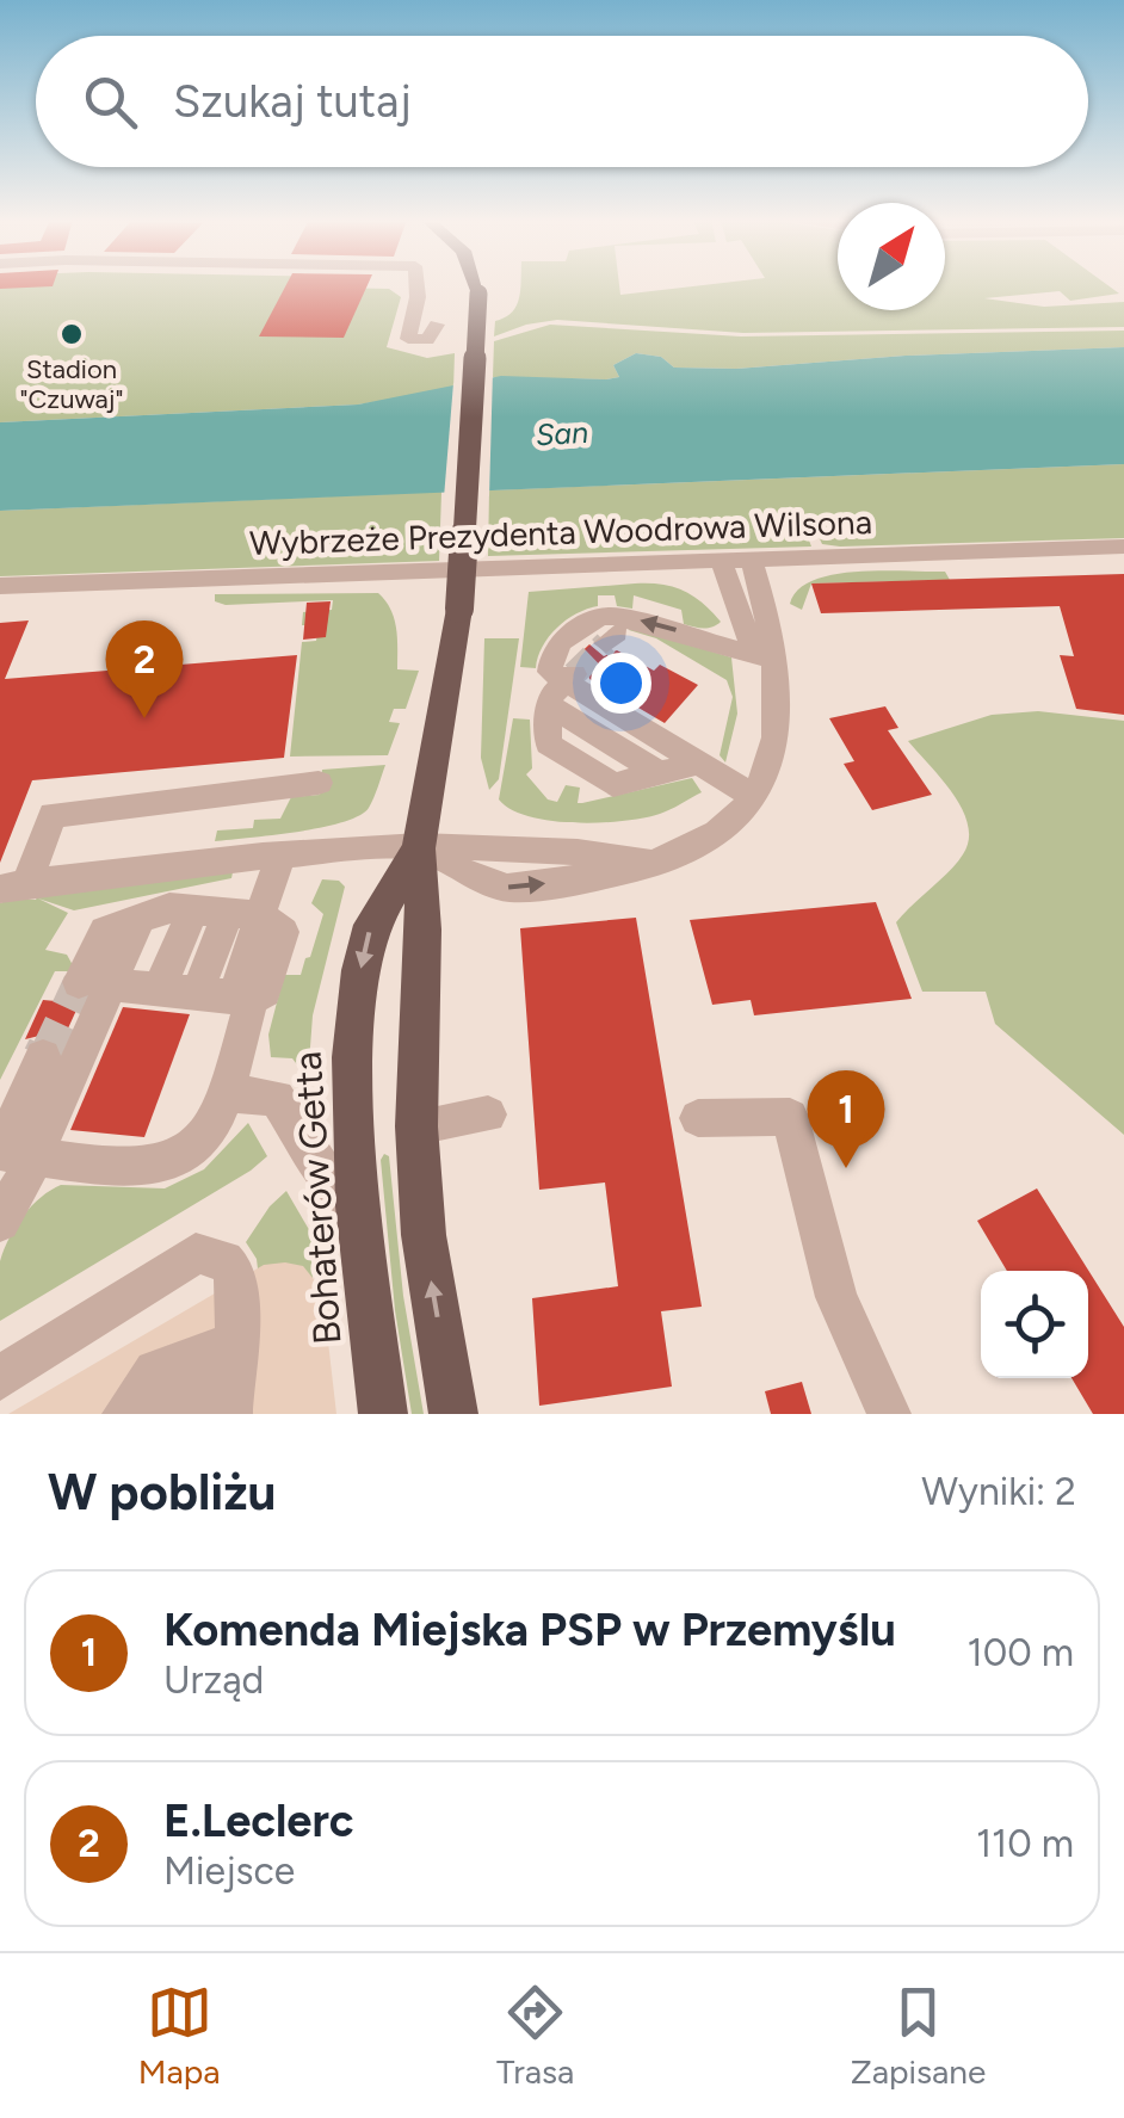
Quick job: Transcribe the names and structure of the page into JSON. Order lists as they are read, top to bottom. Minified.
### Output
{"streets":{"main road":["Bohaterów Getta"],"street":["Wybrzeże Prezydenta Woodrowa Wilsona"]},"water":["San"],"places":["Stadion \"Czuwaj\""],"north":"top right","page":{"search":"Szukaj tutaj","pins":["2","1"],"heading":["W pobliżu","Wyniki: 2"],"list":[{"mark":"1","name":"Komenda Miejska PSP w Przemyślu","note":"Urząd","value":"100 m"},{"mark":"2","name":"E.Leclerc","note":"Miejsce","value":"110 m"}],"nav":["Mapa","Trasa","Zapisane"]}}
